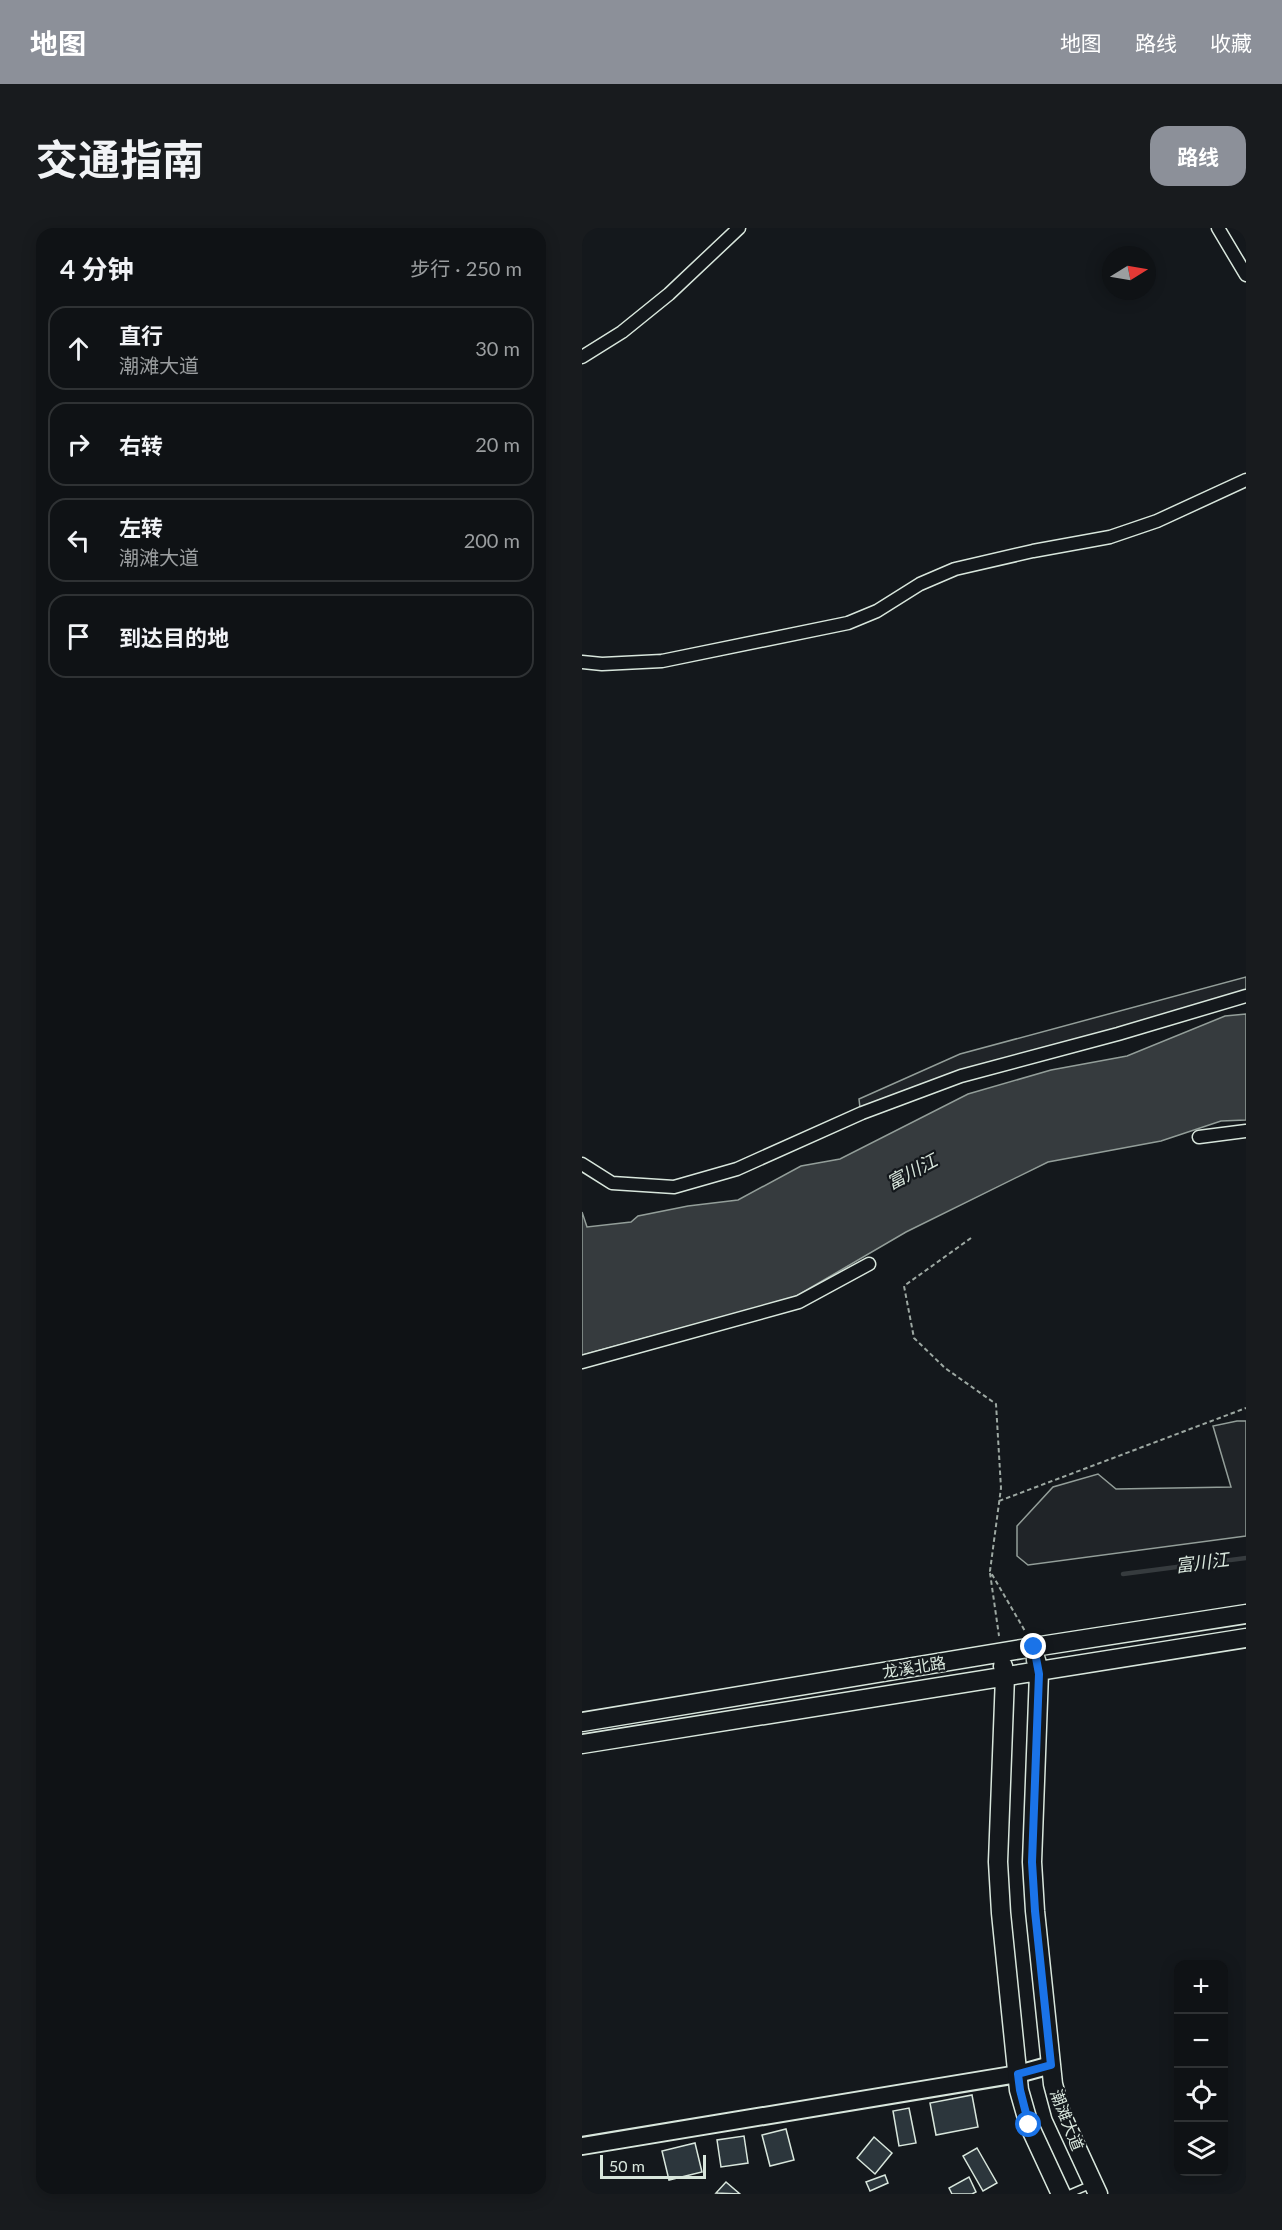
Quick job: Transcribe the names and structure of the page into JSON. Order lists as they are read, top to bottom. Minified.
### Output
{"streets":{"main road":["龙溪北路","潮滩大道"]},"crossings":[["龙溪北路","潮滩大道"]],"water":["富川江"],"scale_bar":"50 m","north":"right","page":{"header":"地图","nav":["地图","路线","收藏"],"title":"交通指南","buttons":"路线","heading":["4 分钟","步行 · 250 m"],"list":[["直行","潮滩大道","30 m"],["右转","20 m"],["左转","潮滩大道","200 m"],"到达目的地"],"map_buttons":["+","−"],"scale":"50 m"}}
